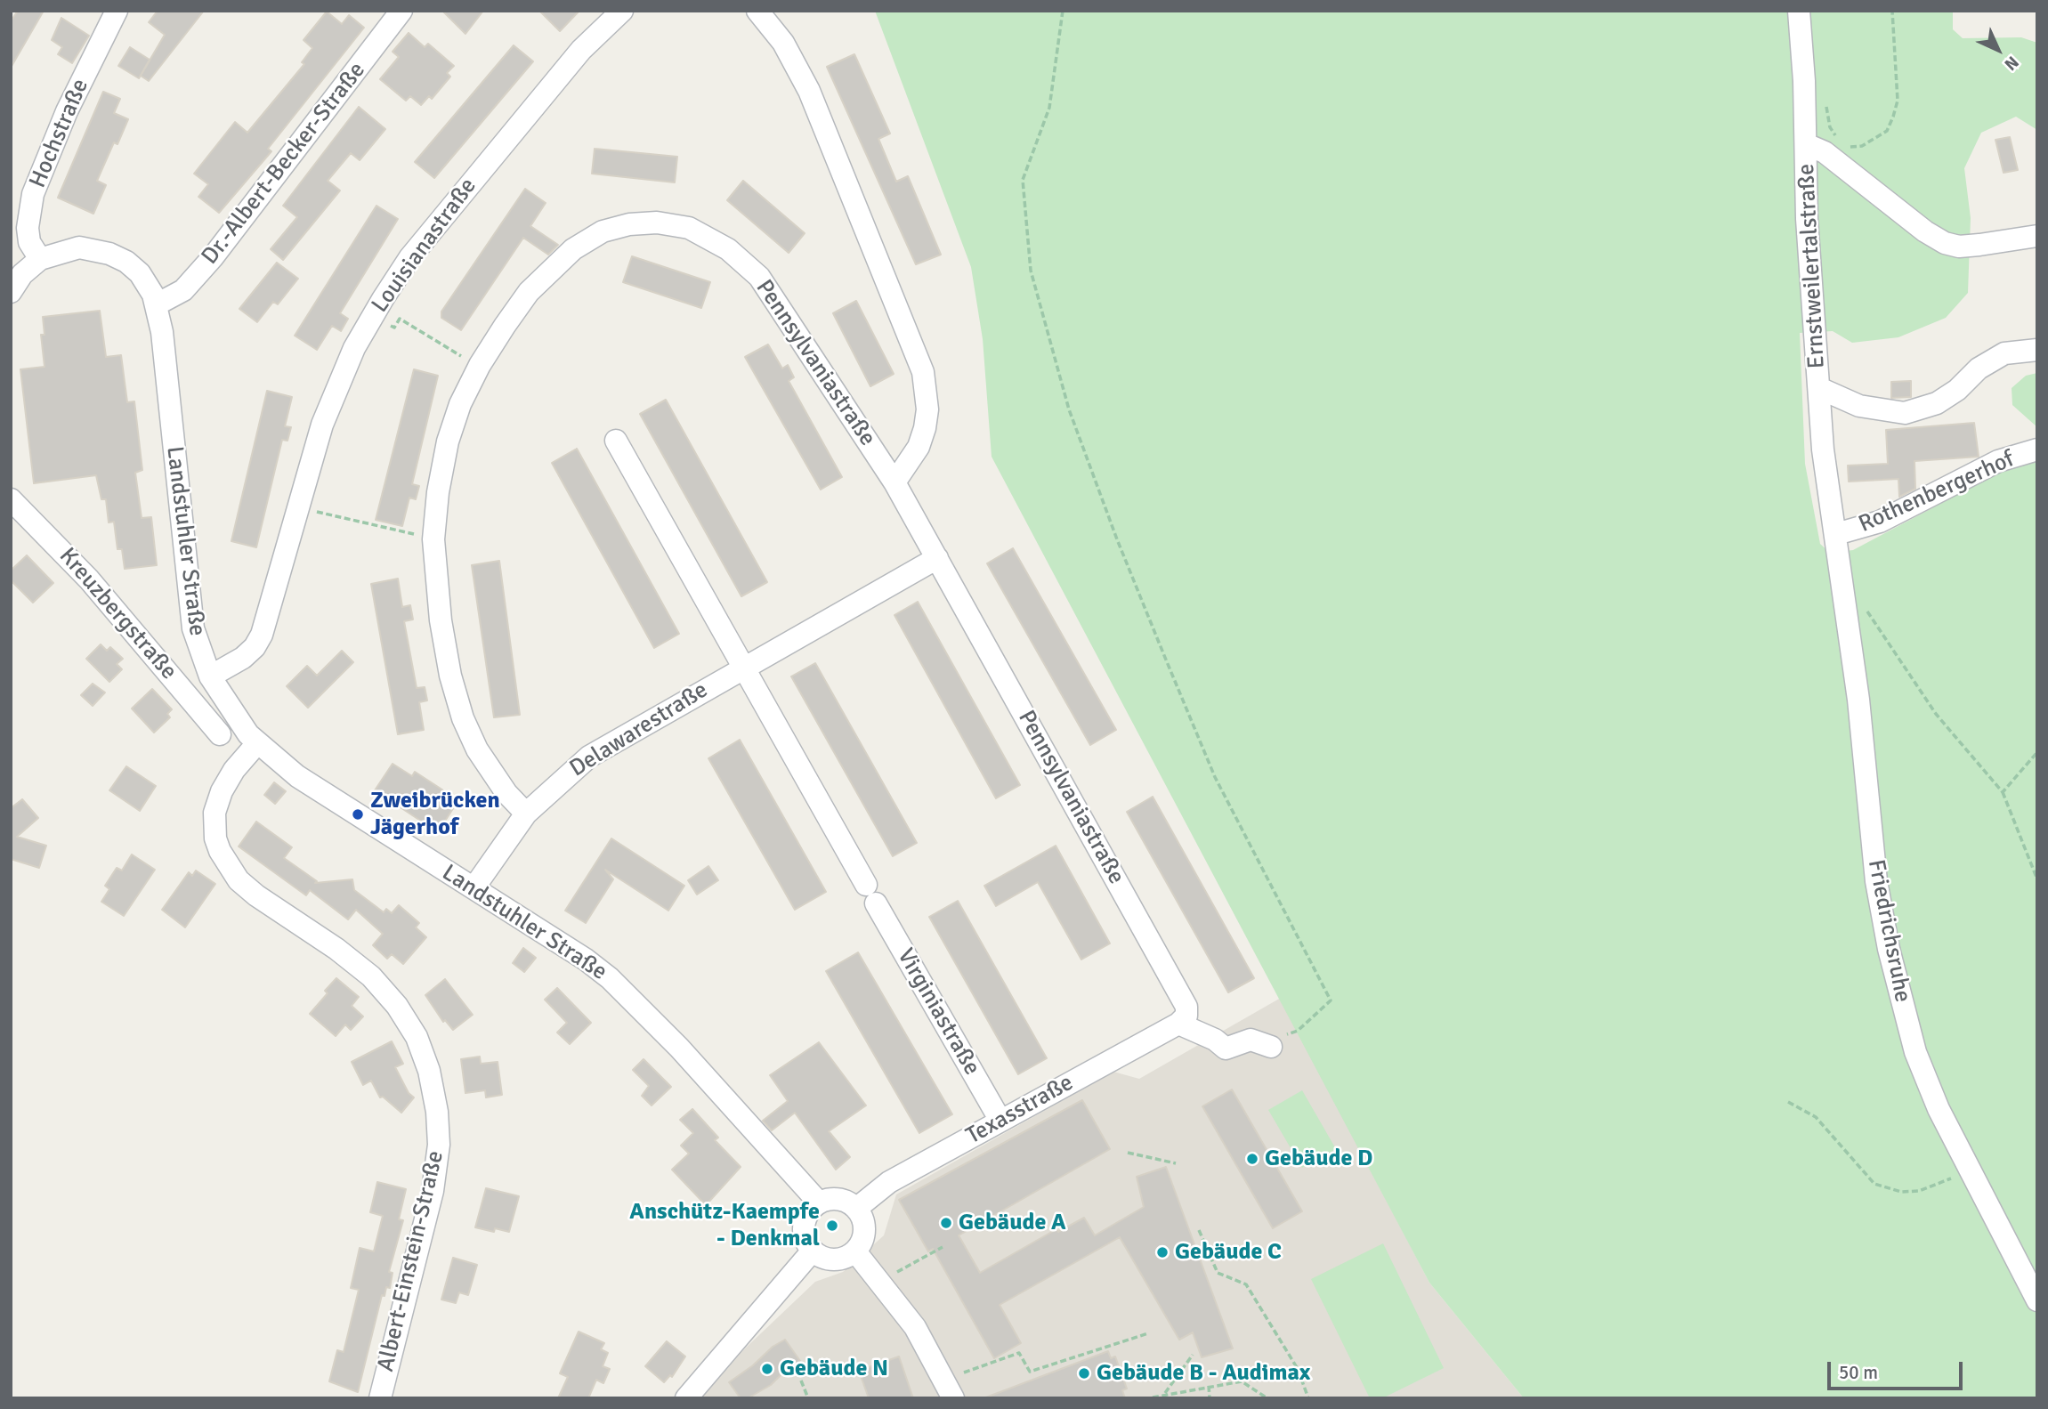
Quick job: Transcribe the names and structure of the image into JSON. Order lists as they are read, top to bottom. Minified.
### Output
{"streets":{"street":["Hochstraße","Dr.-Albert-Becker-Straße","Louisianastraße","Ernstweilertalstraße","Pennsylvaniastraße","Rothenbergerhof","Landstuhler Straße","Kreuzbergstraße","Delawarestraße","Friedrichsruhe","Virginiastraße","Texasstraße","Albert-Einstein-Straße"]},"crossings":[["Hochstraße","Landstuhler Straße"],["Dr.-Albert-Becker-Straße","Landstuhler Straße"],["Louisianastraße","Landstuhler Straße"],["Ernstweilertalstraße","Rothenbergerhof"],["Ernstweilertalstraße","Friedrichsruhe"],["Pennsylvaniastraße","Delawarestraße"],["Pennsylvaniastraße","Texasstraße"],["Rothenbergerhof","Friedrichsruhe"],["Landstuhler Straße","Delawarestraße"],["Landstuhler Straße","Texasstraße"],["Landstuhler Straße","Albert-Einstein-Straße"],["Delawarestraße","Virginiastraße"],["Virginiastraße","Texasstraße"]],"places":["Zweibrücken Jägerhof","Gebäude D","Gebäude A","Anschütz-Kaempfe - Denkmal","Gebäude C","Gebäude N","Gebäude B - Audimax"],"scale_bar":"50 m","north":"bottom right"}
